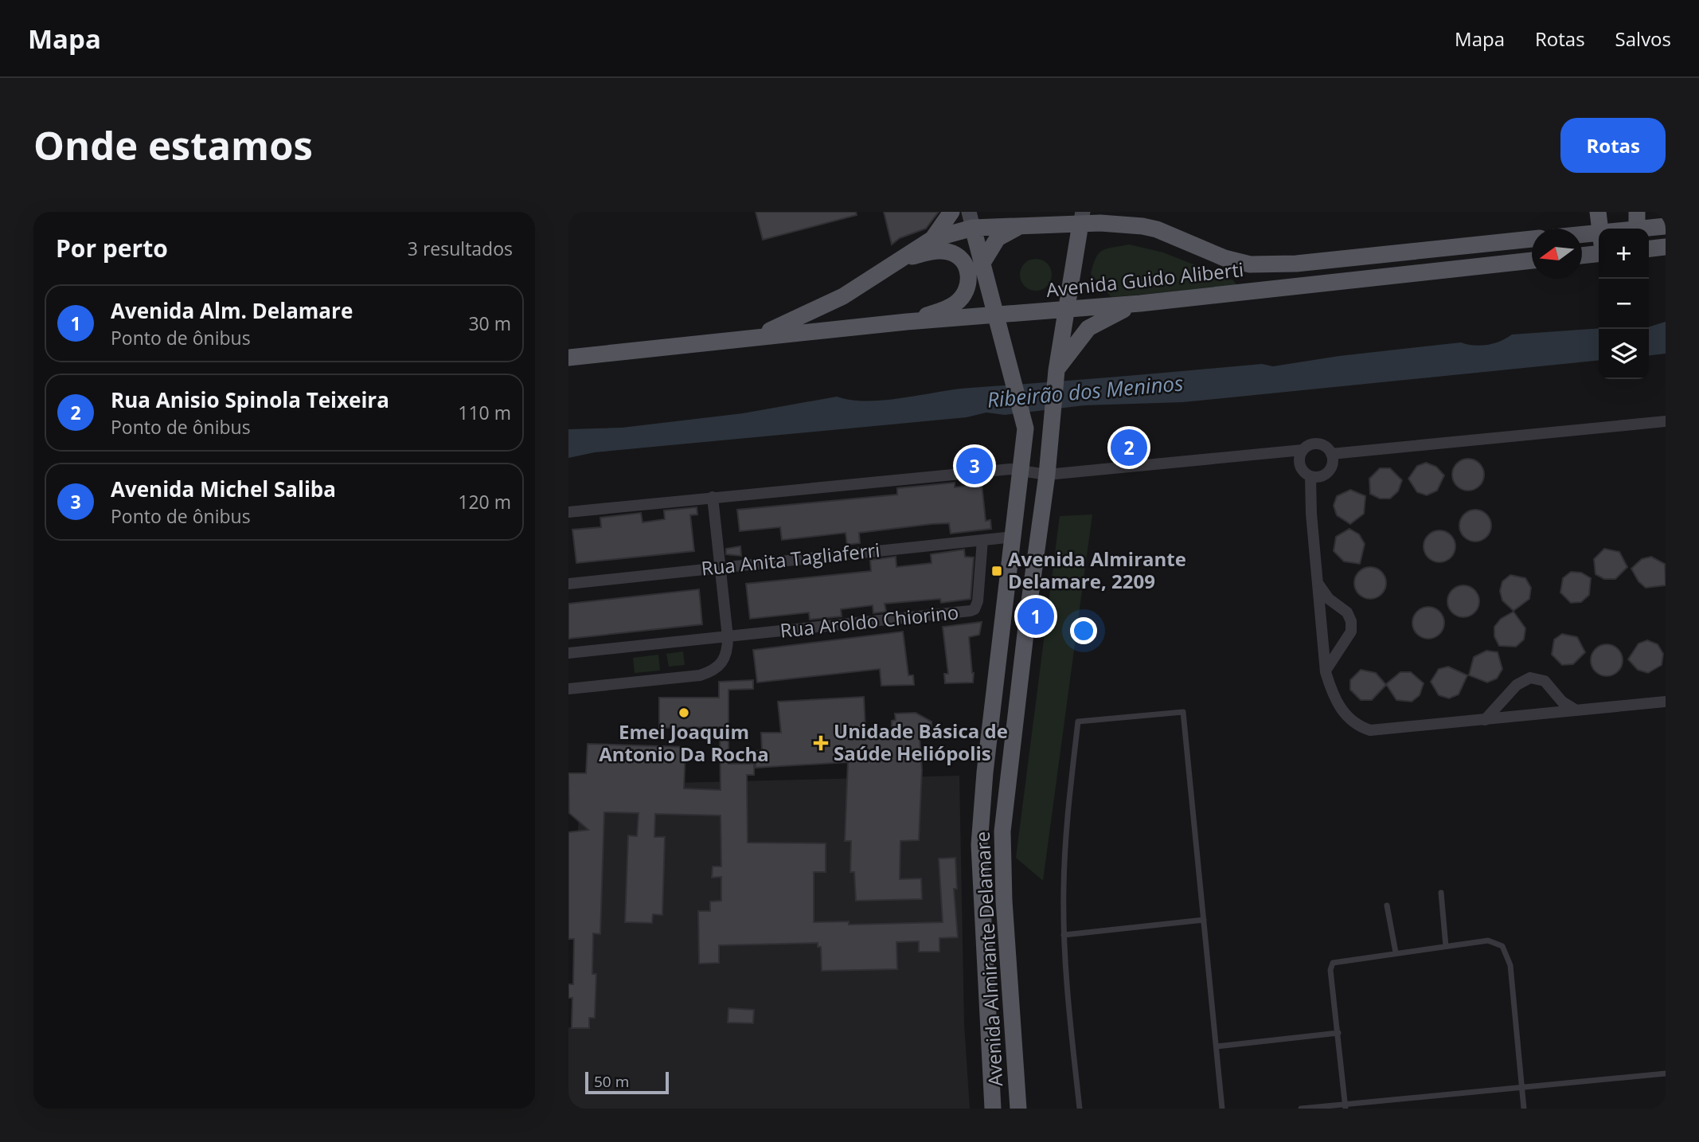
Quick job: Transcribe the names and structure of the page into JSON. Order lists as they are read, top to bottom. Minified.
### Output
{"streets":{"main road":["Avenida Guido Aliberti","Avenida Almirante Delamare"],"street":["Rua Anita Tagliaferri","Rua Aroldo Chiorino"]},"crossings":[["Avenida Guido Aliberti","Avenida Almirante Delamare"],["Rua Anita Tagliaferri","Rua Aroldo Chiorino"],["Rua Anita Tagliaferri","Avenida Almirante Delamare"]],"water":["Ribeirão dos Meninos"],"places":{"transit":["Avenida Almirante Delamare, 2209"],"other":["Emei Joaquim Antonio Da Rocha"],"health":["Unidade Básica de Saúde Heliópolis"]},"scale_bar":"50 m","north":"left","page":{"header":"Mapa","nav":["Mapa","Rotas","Salvos"],"buttons":"Rotas","title":"Onde estamos","heading":["Por perto","3 resultados"],"map_buttons":["+","−"],"list":[{"mark":"1","name":"Avenida Alm. Delamare","note":"Ponto de ônibus","value":"30 m"},{"mark":"2","name":"Rua Anisio Spinola Teixeira","note":"Ponto de ônibus","value":"110 m"},{"mark":"3","name":"Avenida Michel Saliba","note":"Ponto de ônibus","value":"120 m"}],"pins":["2","3","1"],"scale":"50 m"}}
